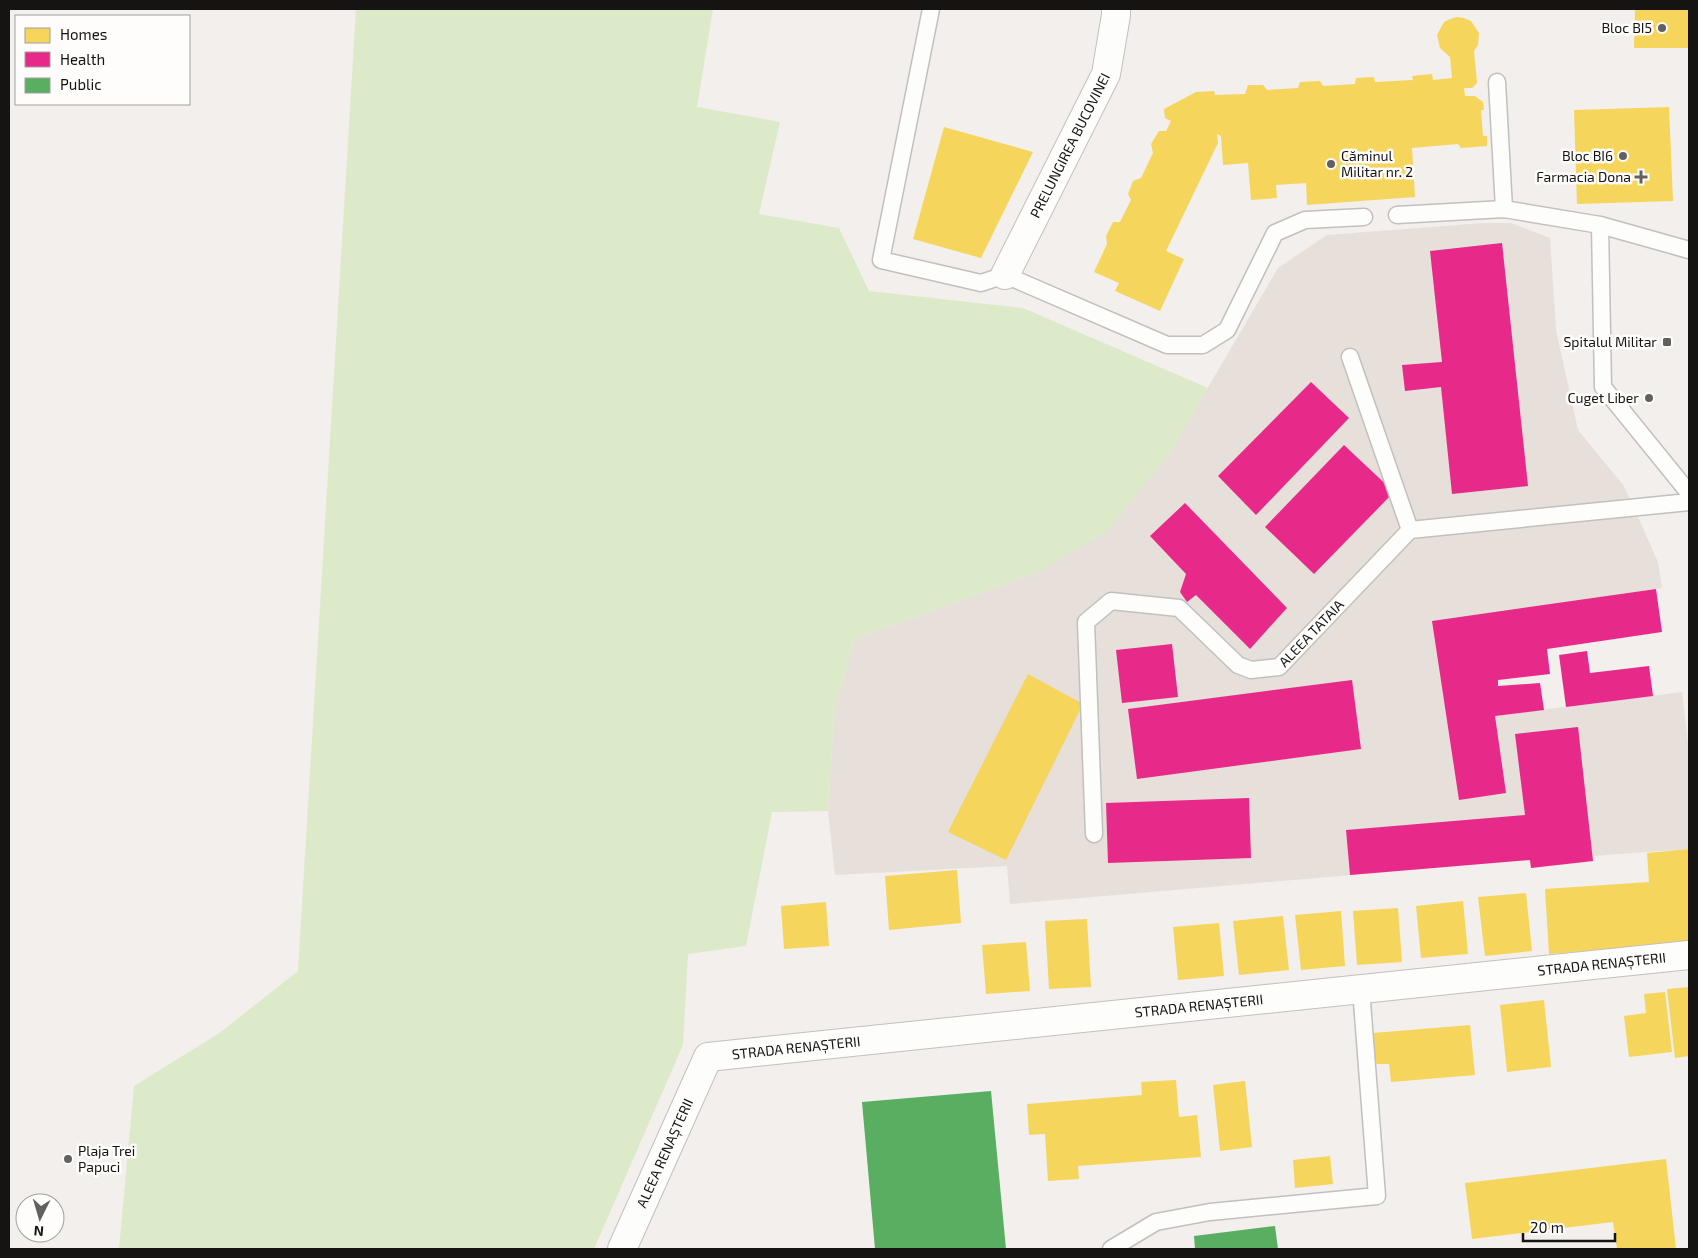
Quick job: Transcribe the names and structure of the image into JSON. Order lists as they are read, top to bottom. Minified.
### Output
{"streets":{"street":["PRELUNGIREA BUCOVINEI","STRADA RENAȘTERII","ALEEA RENAȘTERII"],"lane":["ALEEA TATAIA"]},"crossings":[["STRADA RENAȘTERII","ALEEA RENAȘTERII"]],"places":{"other":["Bloc BI5","Bloc BI6","Căminul Militar nr. 2","Cuget Liber","Plaja Trei Papuci"],"health":["Farmacia Dona"],"transit":["Spitalul Militar"]},"legend":["Homes","Health","Public"],"scale_bar":"20 m","north":"bottom"}
